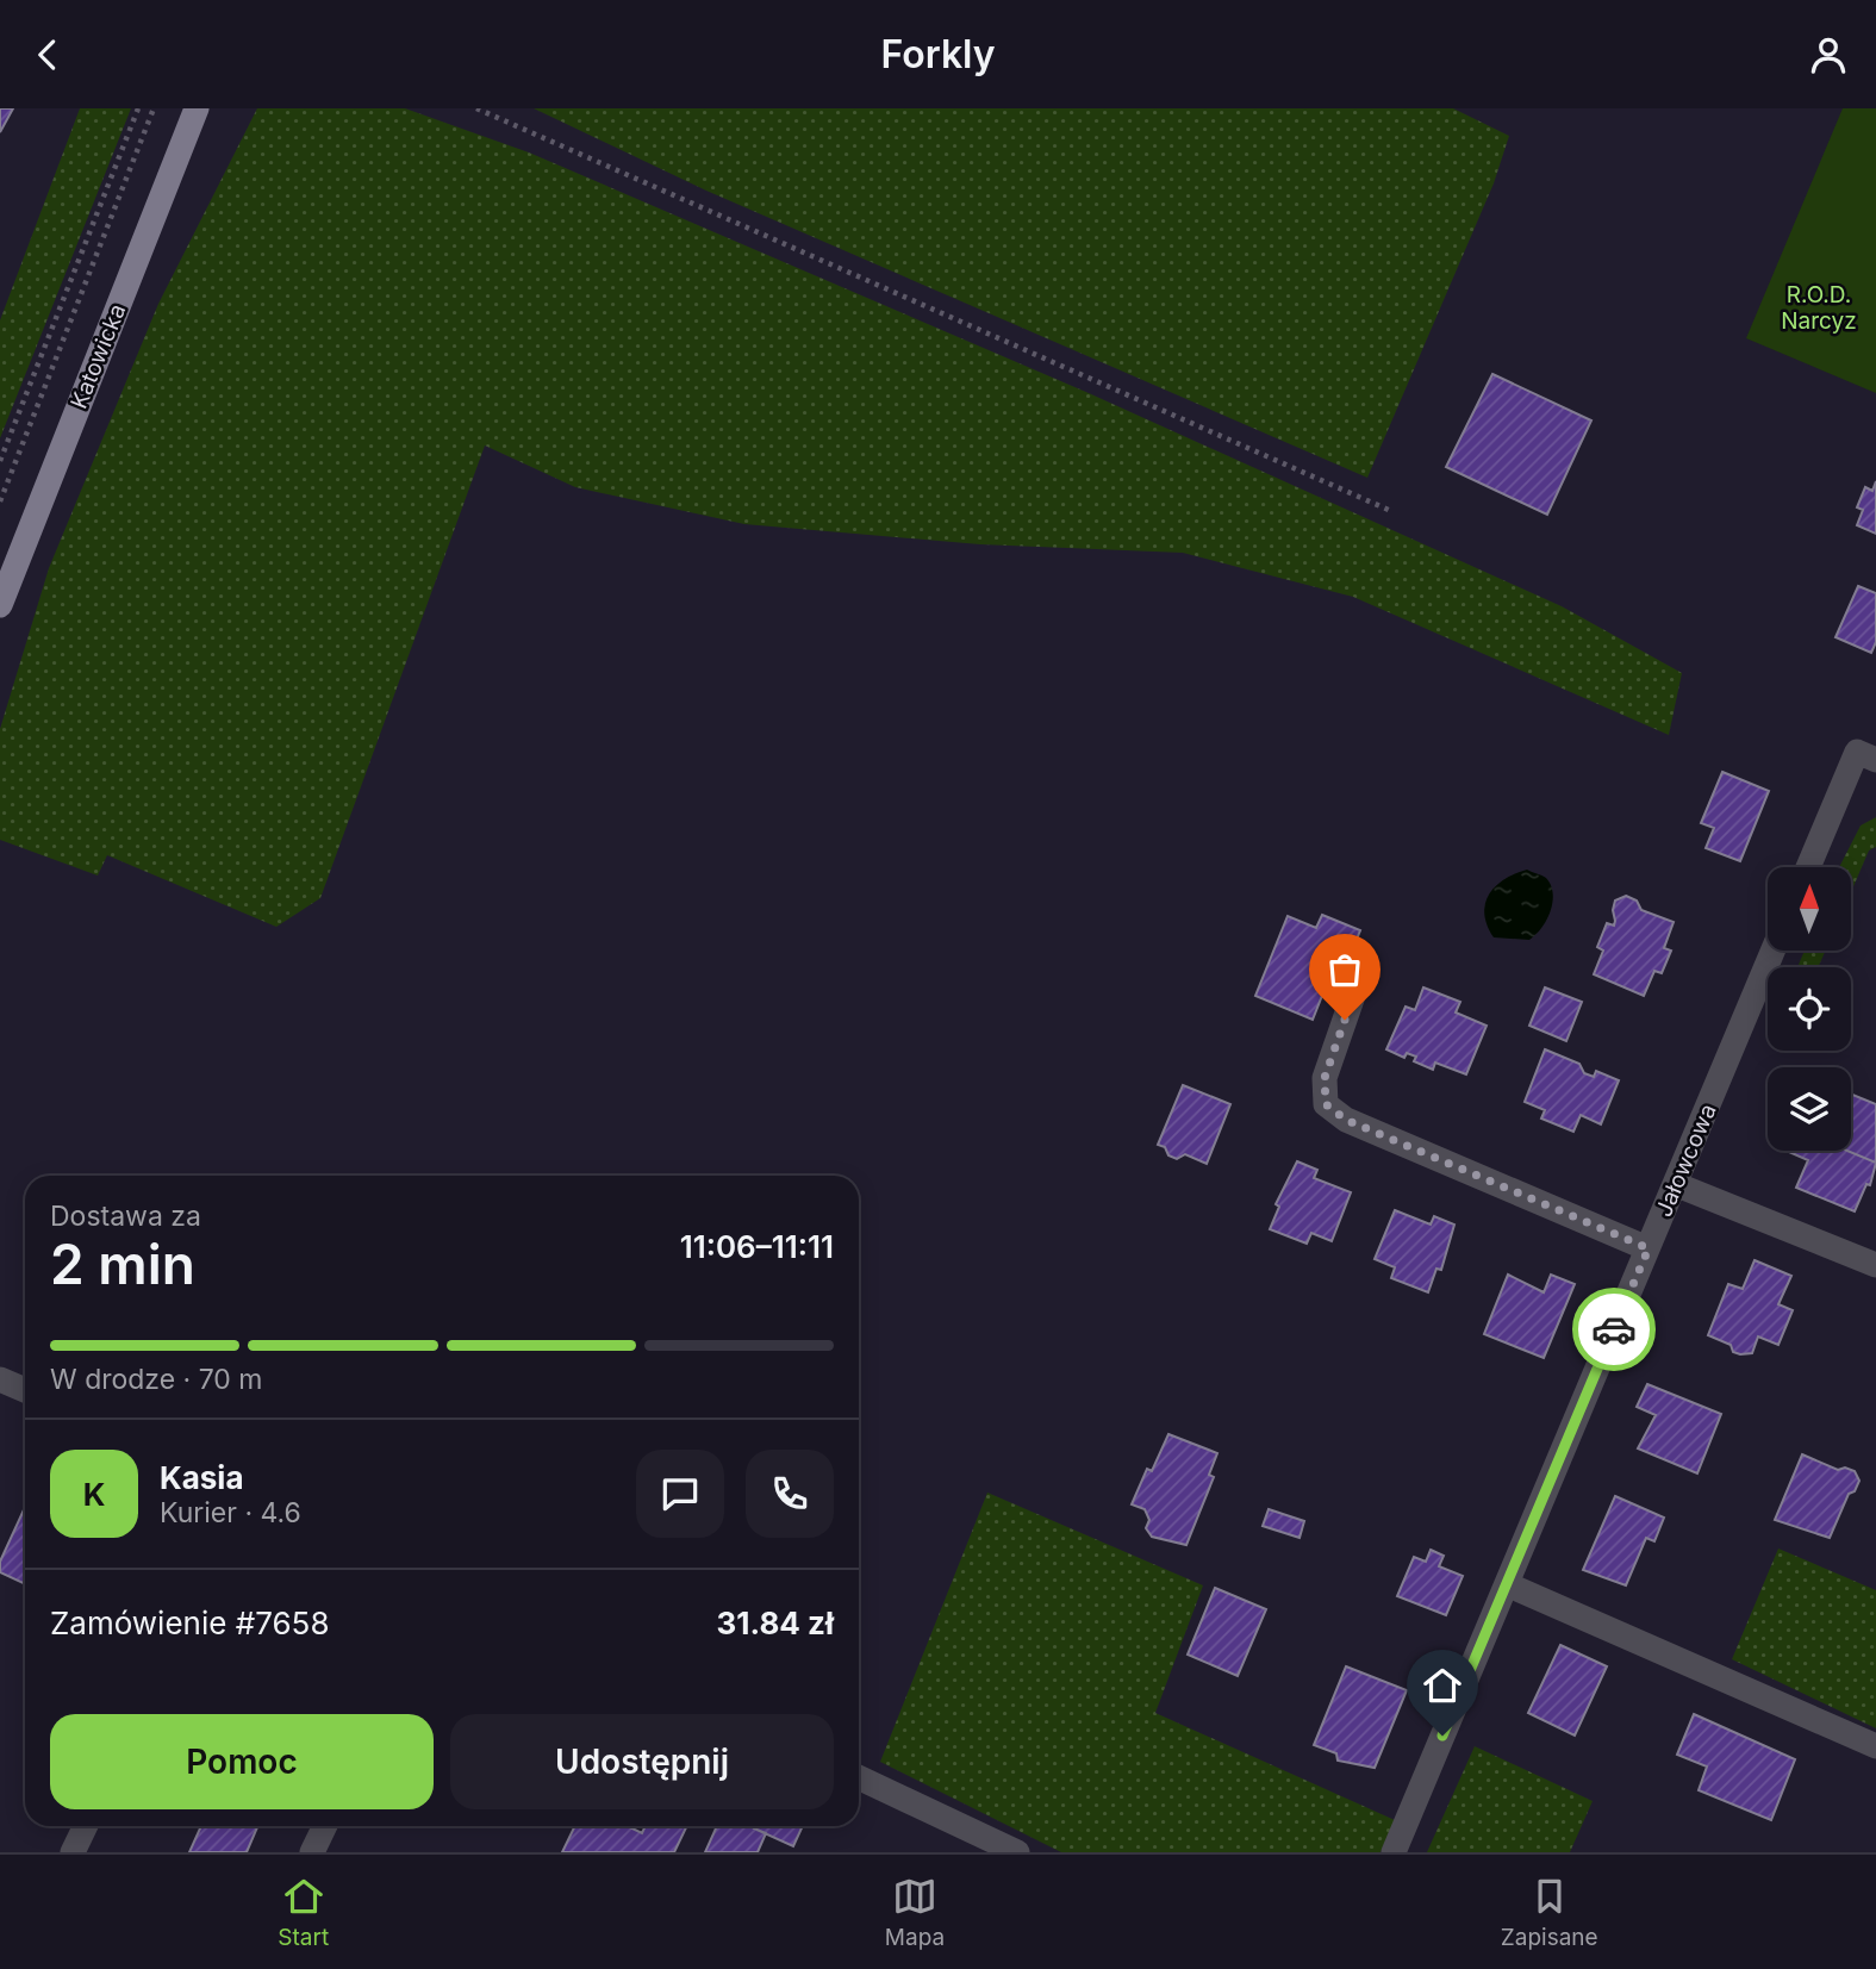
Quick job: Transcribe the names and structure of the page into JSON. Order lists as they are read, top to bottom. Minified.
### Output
{"streets":{"main road":["Katowicka"],"street":["Jałowcowa"]},"parks":["R.O.D. Narcyz"],"north":"top","page":{"header":"Forkly","heading":["2 min","Dostawa za","11:06–11:11"],"panel":["Kasia","Kurier · 4.6","Zamówienie #7658","31.84 zł"],"bar":"W drodze · 70 m","round":"K","buttons":["Pomoc","Udostępnij"],"tabs":["Start","Mapa","Zapisane"]}}
